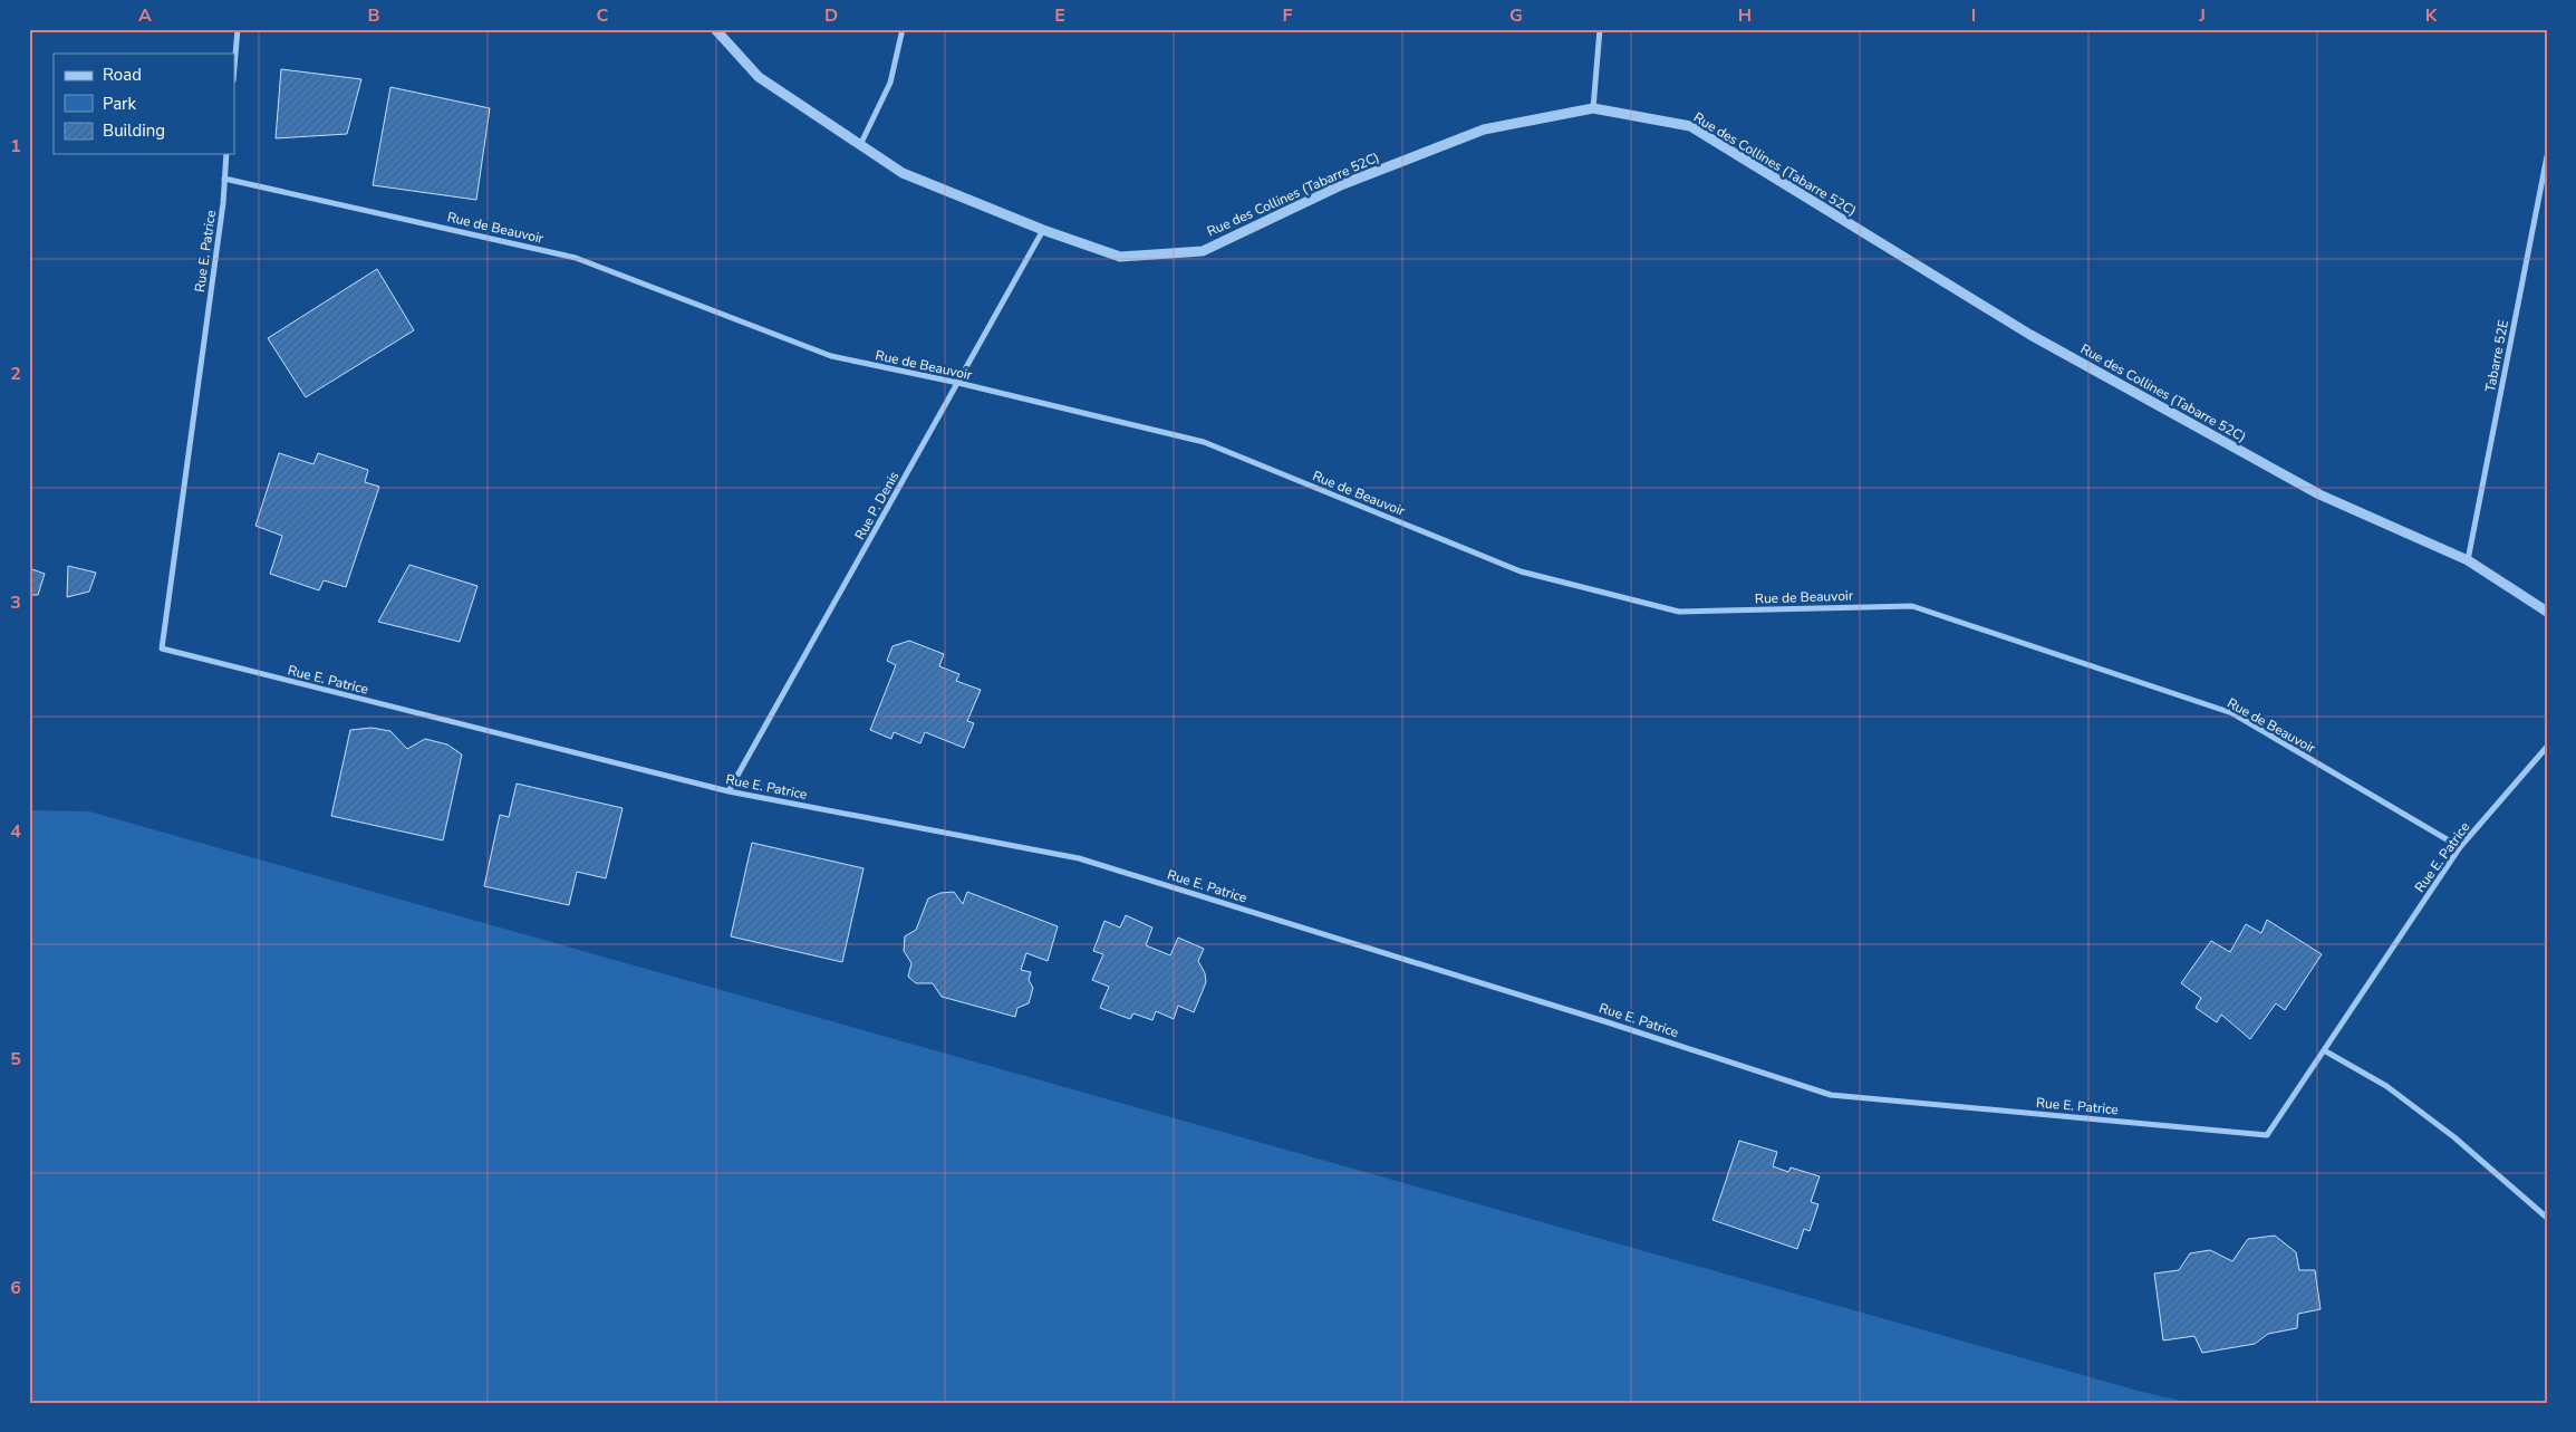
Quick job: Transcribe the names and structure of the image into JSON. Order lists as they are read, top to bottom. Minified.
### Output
{"streets":{"street":["Rue des Collines (Tabarre 52C)","Rue de Beauvoir","Rue E. Patrice","Tabarre 52E","Rue P. Denis"]},"crossings":[["Rue des Collines (Tabarre 52C)","Tabarre 52E"],["Rue des Collines (Tabarre 52C)","Rue P. Denis"],["Rue de Beauvoir","Rue E. Patrice"],["Rue de Beauvoir","Rue P. Denis"],["Rue E. Patrice","Rue P. Denis"]],"legend":["Road","Park","Building"],"grid":{"columns":["A","B","C","D","E","F","G","H","I","J","K"],"rows":["1","2","3","4","5","6"]}}
